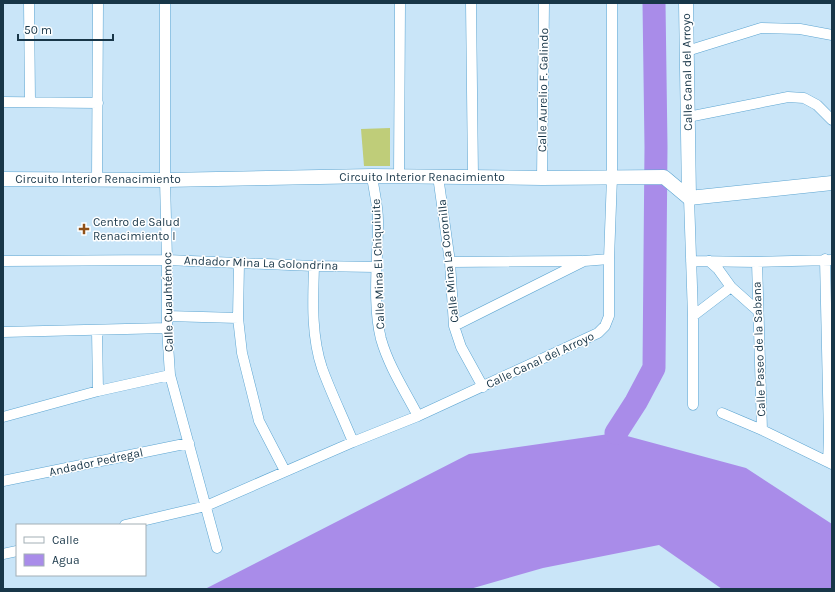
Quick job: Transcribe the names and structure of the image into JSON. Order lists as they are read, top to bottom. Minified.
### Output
{"streets":{"main road":["Calle Canal del Arroyo","Circuito Interior Renacimiento"],"street":["Calle Aurelio F. Galindo","Calle Mina La Coronilla","Andador Mina La Golondrina","Calle Mina El Chiquiuite","Calle Cuauhtémoc","Calle Paseo de la Sabana","Andador Pedregal"]},"crossings":[["Calle Canal del Arroyo","Circuito Interior Renacimiento"],["Calle Canal del Arroyo","Calle Mina La Coronilla"],["Calle Canal del Arroyo","Calle Mina El Chiquiuite"],["Calle Aurelio F. Galindo","Circuito Interior Renacimiento"],["Circuito Interior Renacimiento","Calle Mina La Coronilla"],["Circuito Interior Renacimiento","Calle Mina El Chiquiuite"],["Circuito Interior Renacimiento","Calle Cuauhtémoc"],["Andador Mina La Golondrina","Calle Mina El Chiquiuite"],["Andador Mina La Golondrina","Calle Cuauhtémoc"],["Calle Cuauhtémoc","Andador Pedregal"]],"places":{"health":["Centro de Salud Renacimiento I"]},"legend":["Calle","Agua"],"scale_bar":"50 m"}
